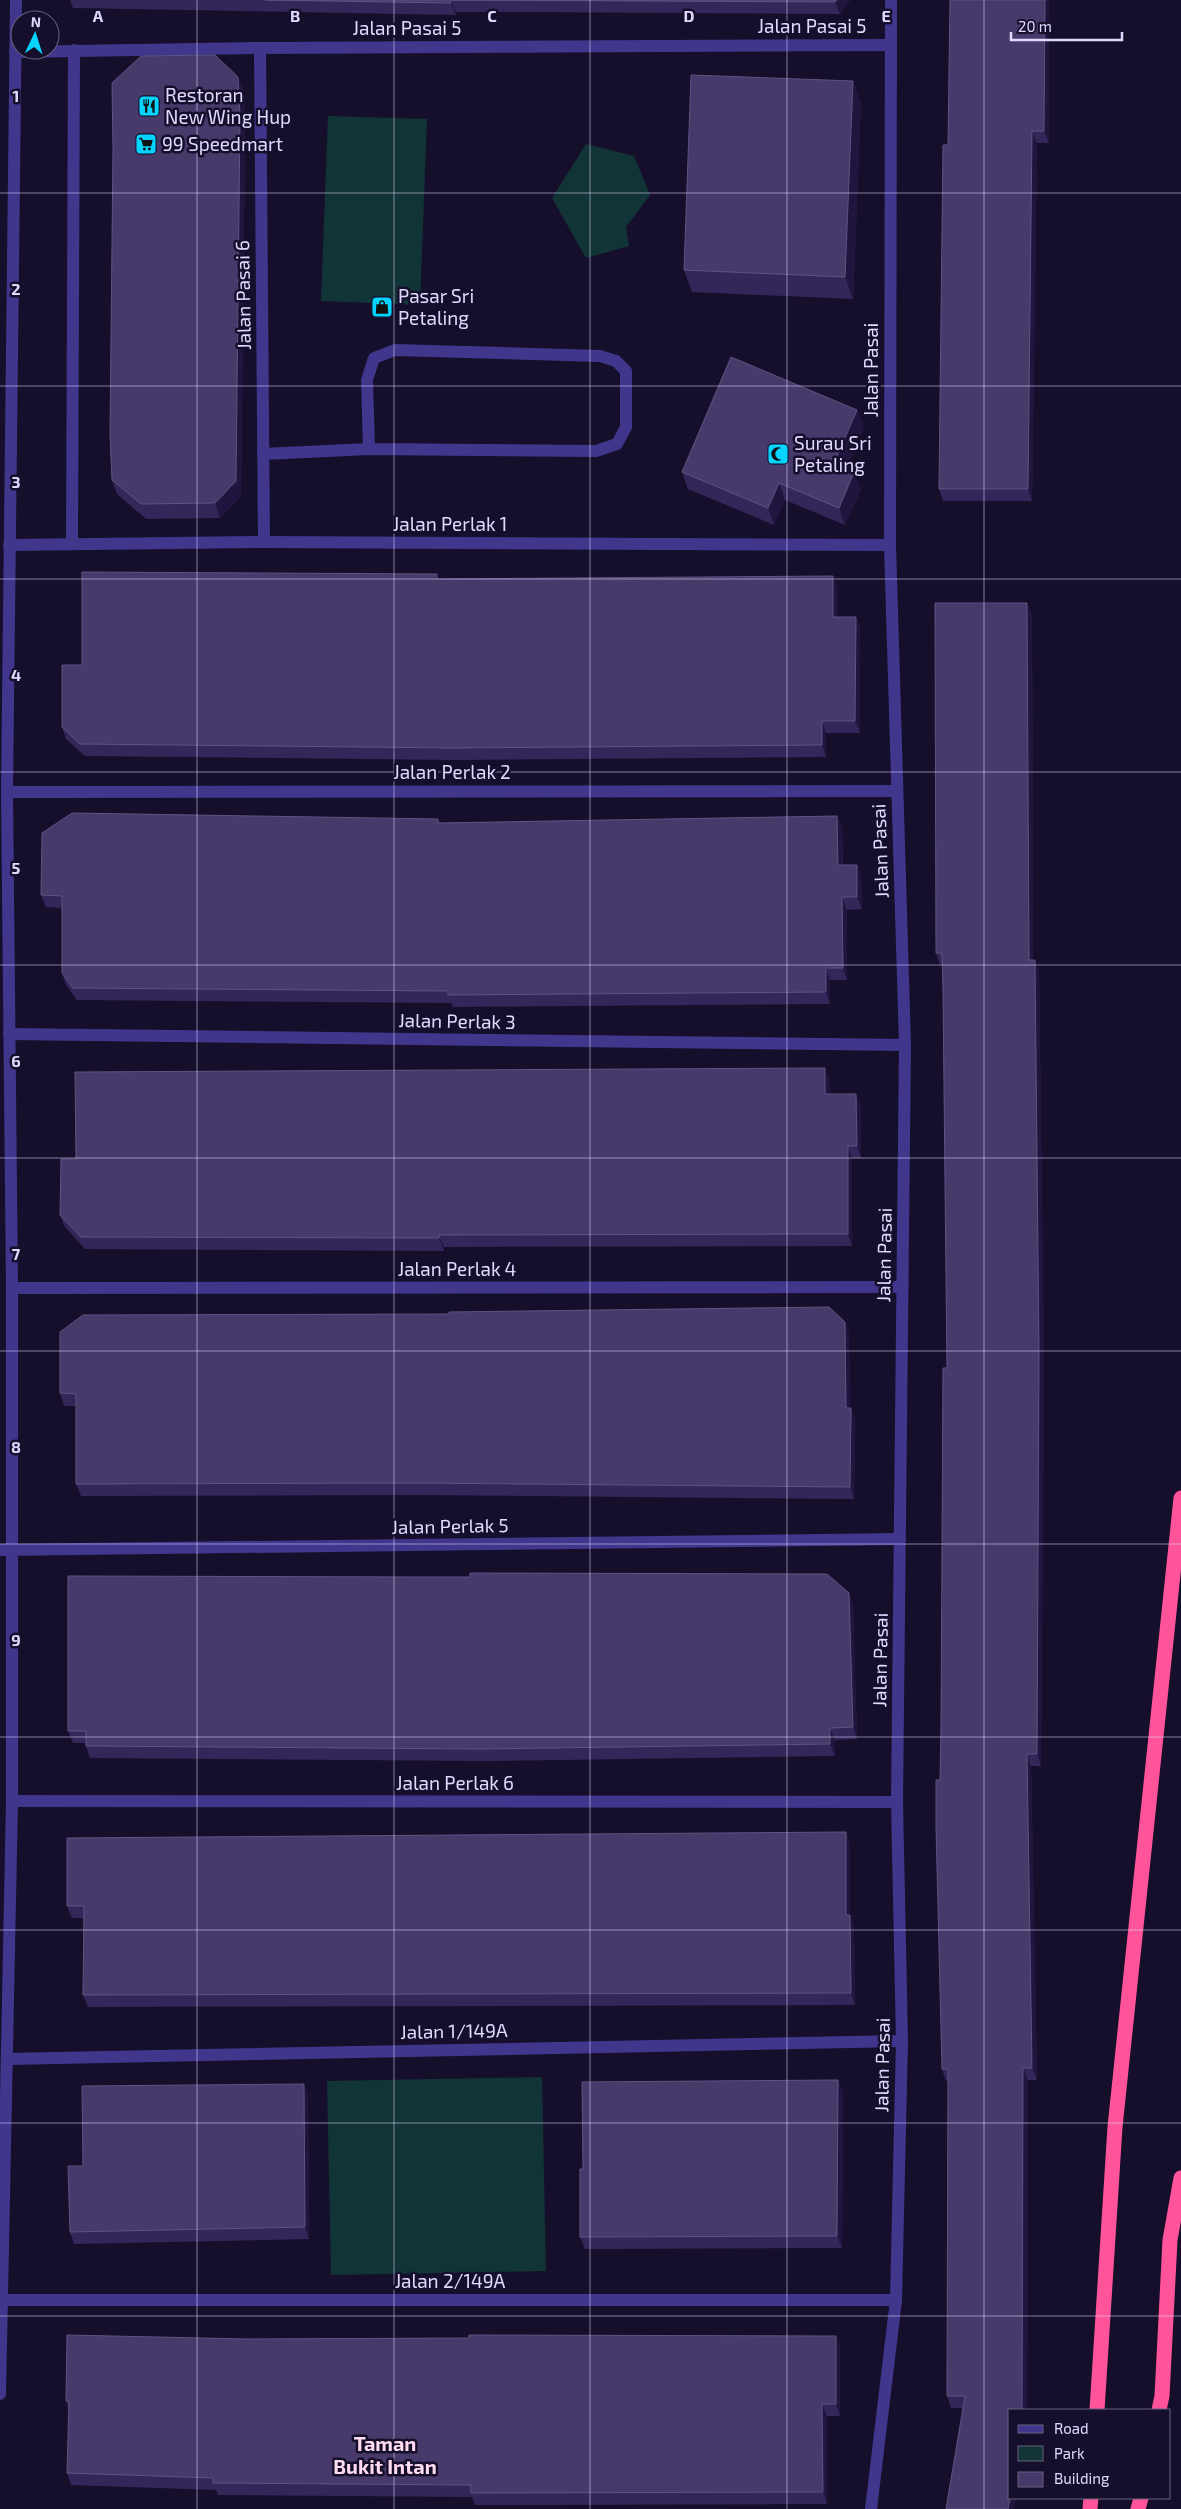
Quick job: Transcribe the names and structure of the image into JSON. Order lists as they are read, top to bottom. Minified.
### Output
{"streets":{"street":["Jalan Pasai 5","Jalan Pasai 6","Jalan Pasai","Jalan Perlak 1","Jalan Perlak 2","Jalan Perlak 3","Jalan Perlak 4","Jalan Perlak 5","Jalan Perlak 6","Jalan 1/149A","Jalan 2/149A"]},"crossings":[["Jalan Pasai 5","Jalan Pasai 6"],["Jalan Pasai 5","Jalan Pasai"],["Jalan Pasai 6","Jalan Perlak 1"],["Jalan Pasai","Jalan Perlak 1"],["Jalan Pasai","Jalan Perlak 2"],["Jalan Pasai","Jalan Perlak 3"],["Jalan Pasai","Jalan Perlak 4"],["Jalan Pasai","Jalan Perlak 5"],["Jalan Pasai","Jalan Perlak 6"],["Jalan Pasai","Jalan 1/149A"],["Jalan Pasai","Jalan 2/149A"]],"districts":["Taman Bukit Intan"],"places":{"restaurant":["Restoran New Wing Hup"],"supermarket":["99 Speedmart"],"shop":["Pasar Sri Petaling"],"mosque":["Surau Sri Petaling"]},"legend":["Road","Park","Building"],"scale_bar":"20 m","north":"top","grid":{"columns":["A","B","C","D","E"],"rows":["1","2","3","4","5","6","7","8","9"]}}
